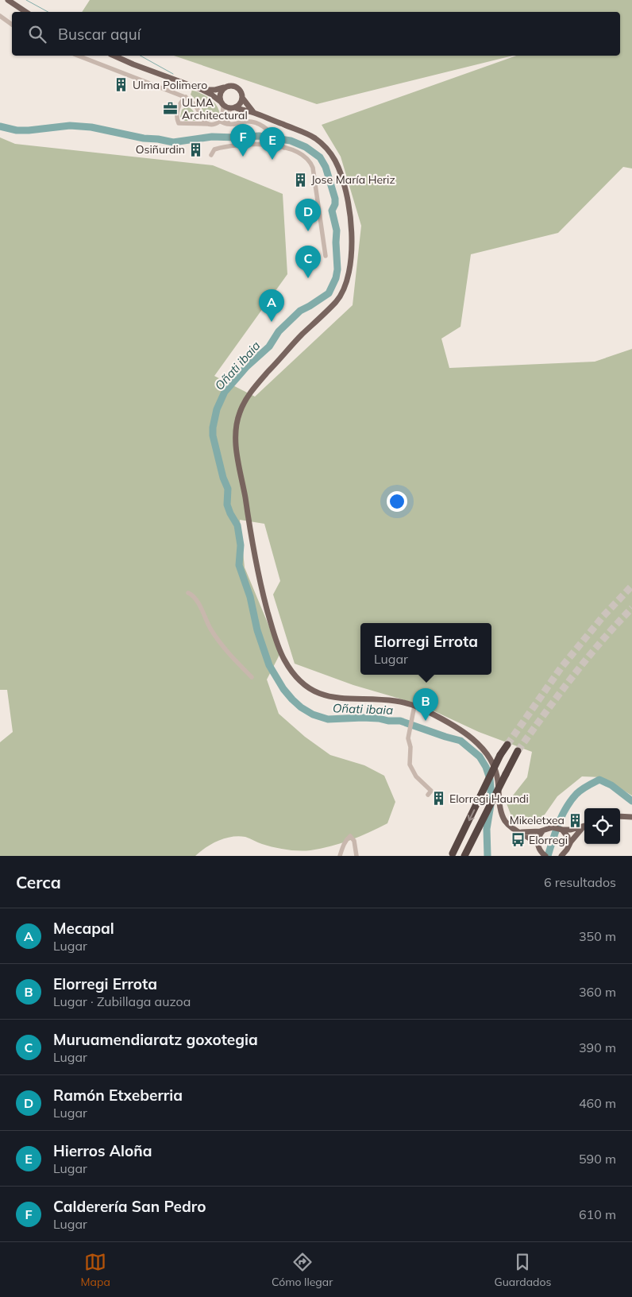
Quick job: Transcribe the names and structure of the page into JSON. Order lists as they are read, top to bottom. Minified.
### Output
{"water":["Oñati ibaia"],"places":{"building":["Ulma Polimero","Osiñurdin","Jose María Heriz","Elorregi Haundi","Mikeletxea"],"office":["ULMA Architectural"],"bus stop":["Elorregi"]},"page":{"search":"Buscar aquí","pins":["F","E","D","C","A","B"],"popup":["Elorregi Errota","Lugar"],"heading":["Cerca","6 resultados"],"list":[{"mark":"A","name":"Mecapal","note":"Lugar","value":"350 m"},{"mark":"B","name":"Elorregi Errota","note":"Lugar · Zubillaga auzoa","value":"360 m"},{"mark":"C","name":"Muruamendiaratz goxotegia","note":"Lugar","value":"390 m"},{"mark":"D","name":"Ramón Etxeberria","note":"Lugar","value":"460 m"},{"mark":"E","name":"Hierros Aloña","note":"Lugar","value":"590 m"},{"mark":"F","name":"Calderería San Pedro","note":"Lugar","value":"610 m"}],"nav":["Mapa","Cómo llegar","Guardados"]}}
